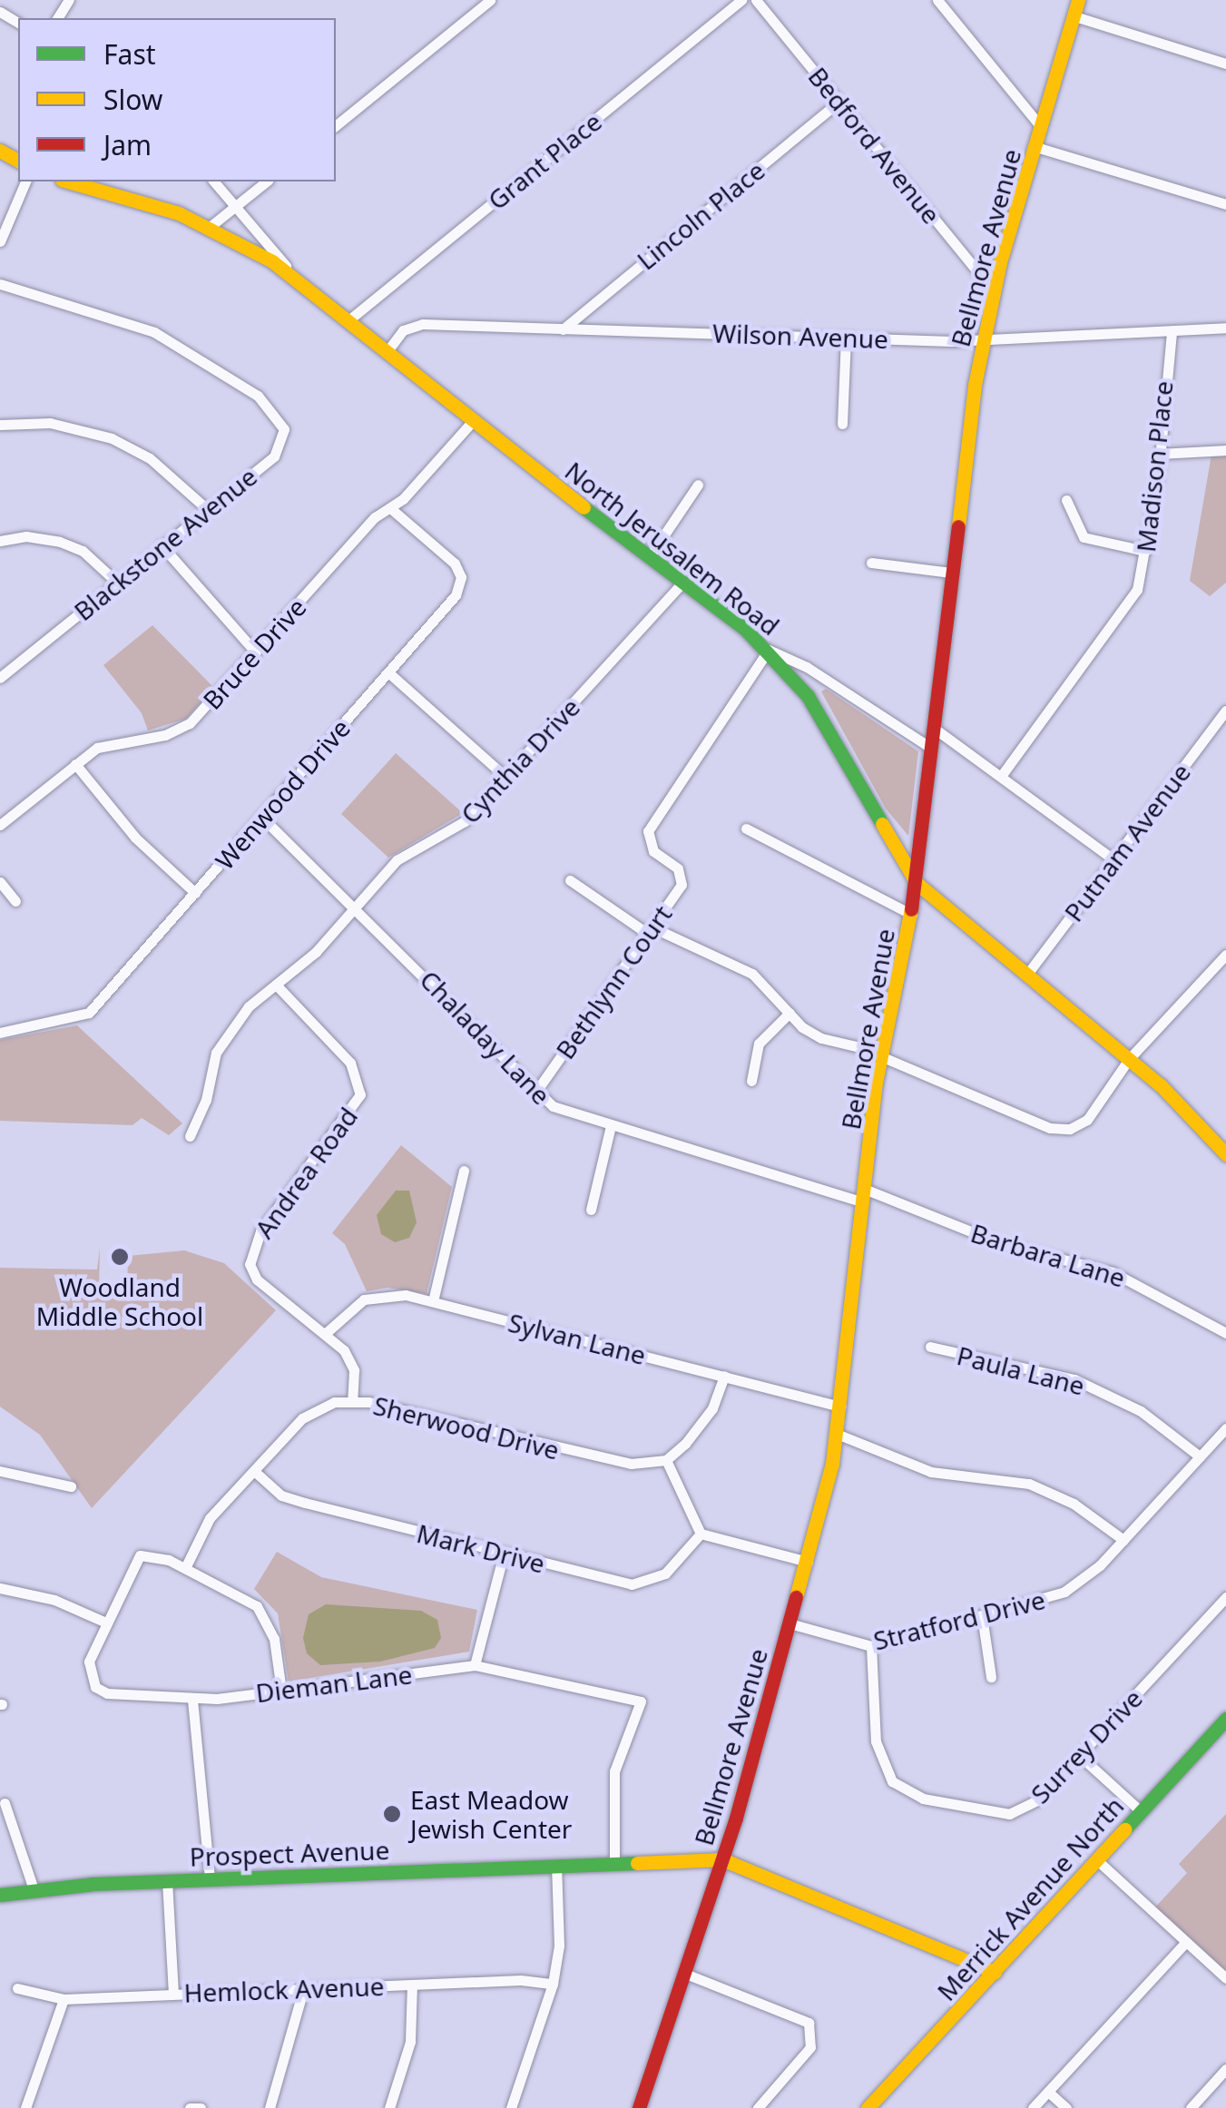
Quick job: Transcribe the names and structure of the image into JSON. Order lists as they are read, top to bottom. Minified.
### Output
{"streets":{"main road":["Bellmore Avenue","North Jerusalem Road","Prospect Avenue","Merrick Avenue North"],"street":["Bedford Avenue","Grant Place","Lincoln Place","Wilson Avenue","Madison Place","Blackstone Avenue","Bruce Drive","Cynthia Drive","Wenwood Drive","Putnam Avenue","Bethlynn Court","Chaladay Lane","Andrea Road","Barbara Lane","Sylvan Lane","Paula Lane","Sherwood Drive","Mark Drive","Stratford Drive","Dieman Lane","Surrey Drive","Hemlock Avenue"]},"crossings":[["Bedford Avenue","Lincoln Place"],["Bedford Avenue","Bellmore Avenue"],["Grant Place","North Jerusalem Road"],["Lincoln Place","Wilson Avenue"],["Bellmore Avenue","Wilson Avenue"],["Bellmore Avenue","North Jerusalem Road"],["Bellmore Avenue","Chaladay Lane"],["Bellmore Avenue","Barbara Lane"],["Bellmore Avenue","Sylvan Lane"],["Bellmore Avenue","Stratford Drive"],["Bellmore Avenue","Prospect Avenue"],["Wilson Avenue","Madison Place"],["Wilson Avenue","North Jerusalem Road"],["North Jerusalem Road","Bruce Drive"],["North Jerusalem Road","Cynthia Drive"],["North Jerusalem Road","Putnam Avenue"],["North Jerusalem Road","Bethlynn Court"],["Bruce Drive","Wenwood Drive"],["Cynthia Drive","Chaladay Lane"],["Cynthia Drive","Andrea Road"],["Wenwood Drive","Chaladay Lane"],["Bethlynn Court","Chaladay Lane"],["Chaladay Lane","Barbara Lane"],["Andrea Road","Sylvan Lane"],["Andrea Road","Sherwood Drive"],["Paula Lane","Stratford Drive"],["Sherwood Drive","Mark Drive"],["Stratford Drive","Surrey Drive"],["Dieman Lane","Prospect Avenue"],["Prospect Avenue","Merrick Avenue North"]],"places":["Woodland Middle School","East Meadow Jewish Center"],"legend":["Fast","Slow","Jam"]}
